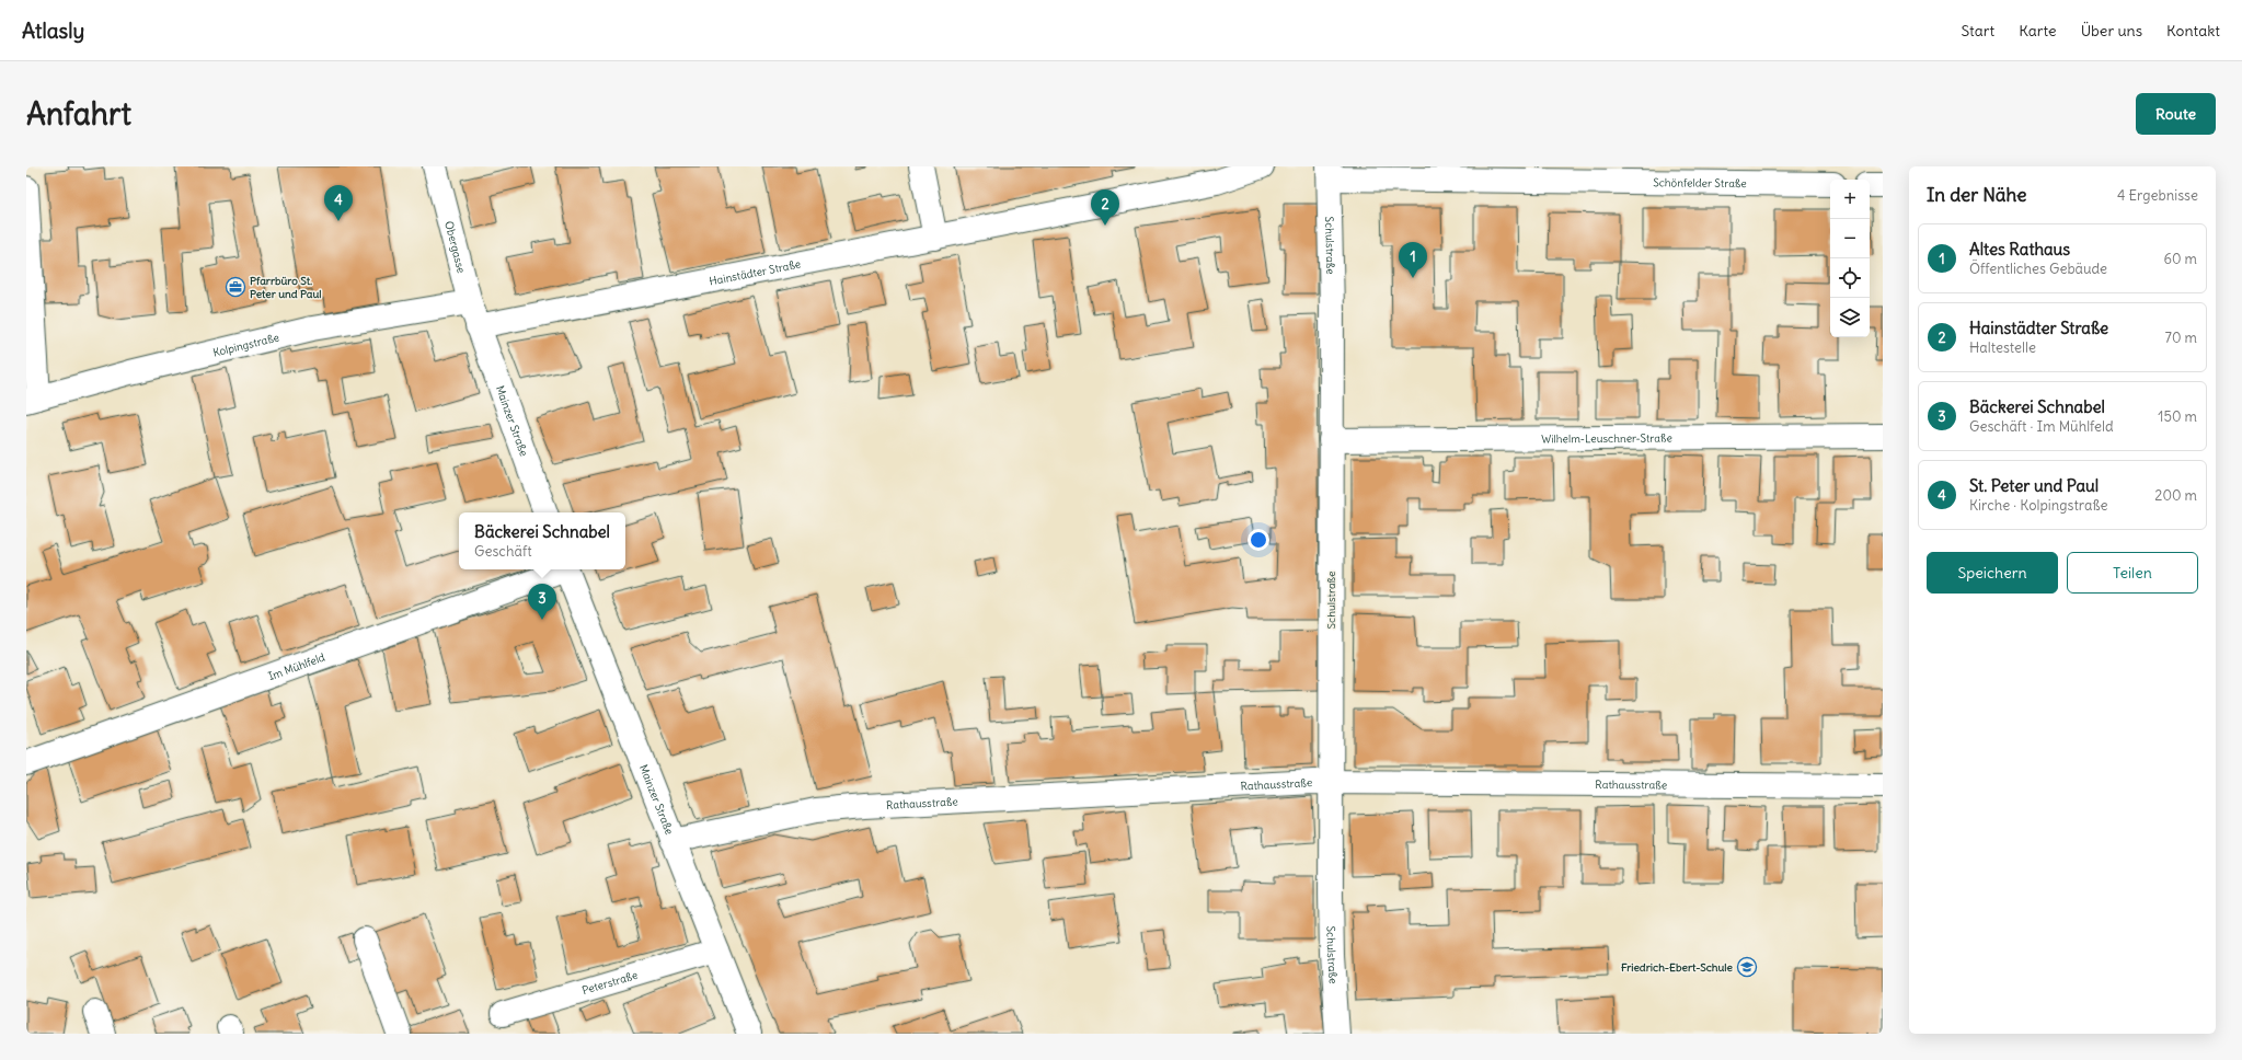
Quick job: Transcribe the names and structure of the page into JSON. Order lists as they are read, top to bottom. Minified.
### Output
{"streets":{"street":["Schönfelder Straße","Schulstraße","Obergasse","Hainstädter Straße","Kolpingstraße","Mainzer Straße","Wilhelm-Leuschner-Straße","Im Mühlfeld","Rathausstraße","Peterstraße"]},"crossings":[["Schönfelder Straße","Schulstraße"],["Schulstraße","Wilhelm-Leuschner-Straße"],["Schulstraße","Rathausstraße"],["Obergasse","Hainstädter Straße"],["Obergasse","Kolpingstraße"],["Obergasse","Mainzer Straße"],["Hainstädter Straße","Mainzer Straße"],["Mainzer Straße","Rathausstraße"],["Mainzer Straße","Peterstraße"]],"places":{"office":["Pfarrbüro St. Peter und Paul"],"school or university":["Friedrich-Ebert-Schule"]},"page":{"header":"Atlasly","nav":["Start","Karte","Über uns","Kontakt"],"buttons":["Route",["Speichern","Teilen"]],"title":"Anfahrt","heading":["In der Nähe","4 Ergebnisse"],"map_buttons":["+","−"],"pins":["4","2","1","3"],"list":[{"mark":"1","name":"Altes Rathaus","note":"Öffentliches Gebäude","value":"60 m"},{"mark":"2","name":"Hainstädter Straße","note":"Haltestelle","value":"70 m"},{"mark":"3","name":"Bäckerei Schnabel","note":"Geschäft · Im Mühlfeld","value":"150 m"},{"mark":"4","name":"St. Peter und Paul","note":"Kirche · Kolpingstraße","value":"200 m"}],"popup":["Bäckerei Schnabel","Geschäft"]}}
